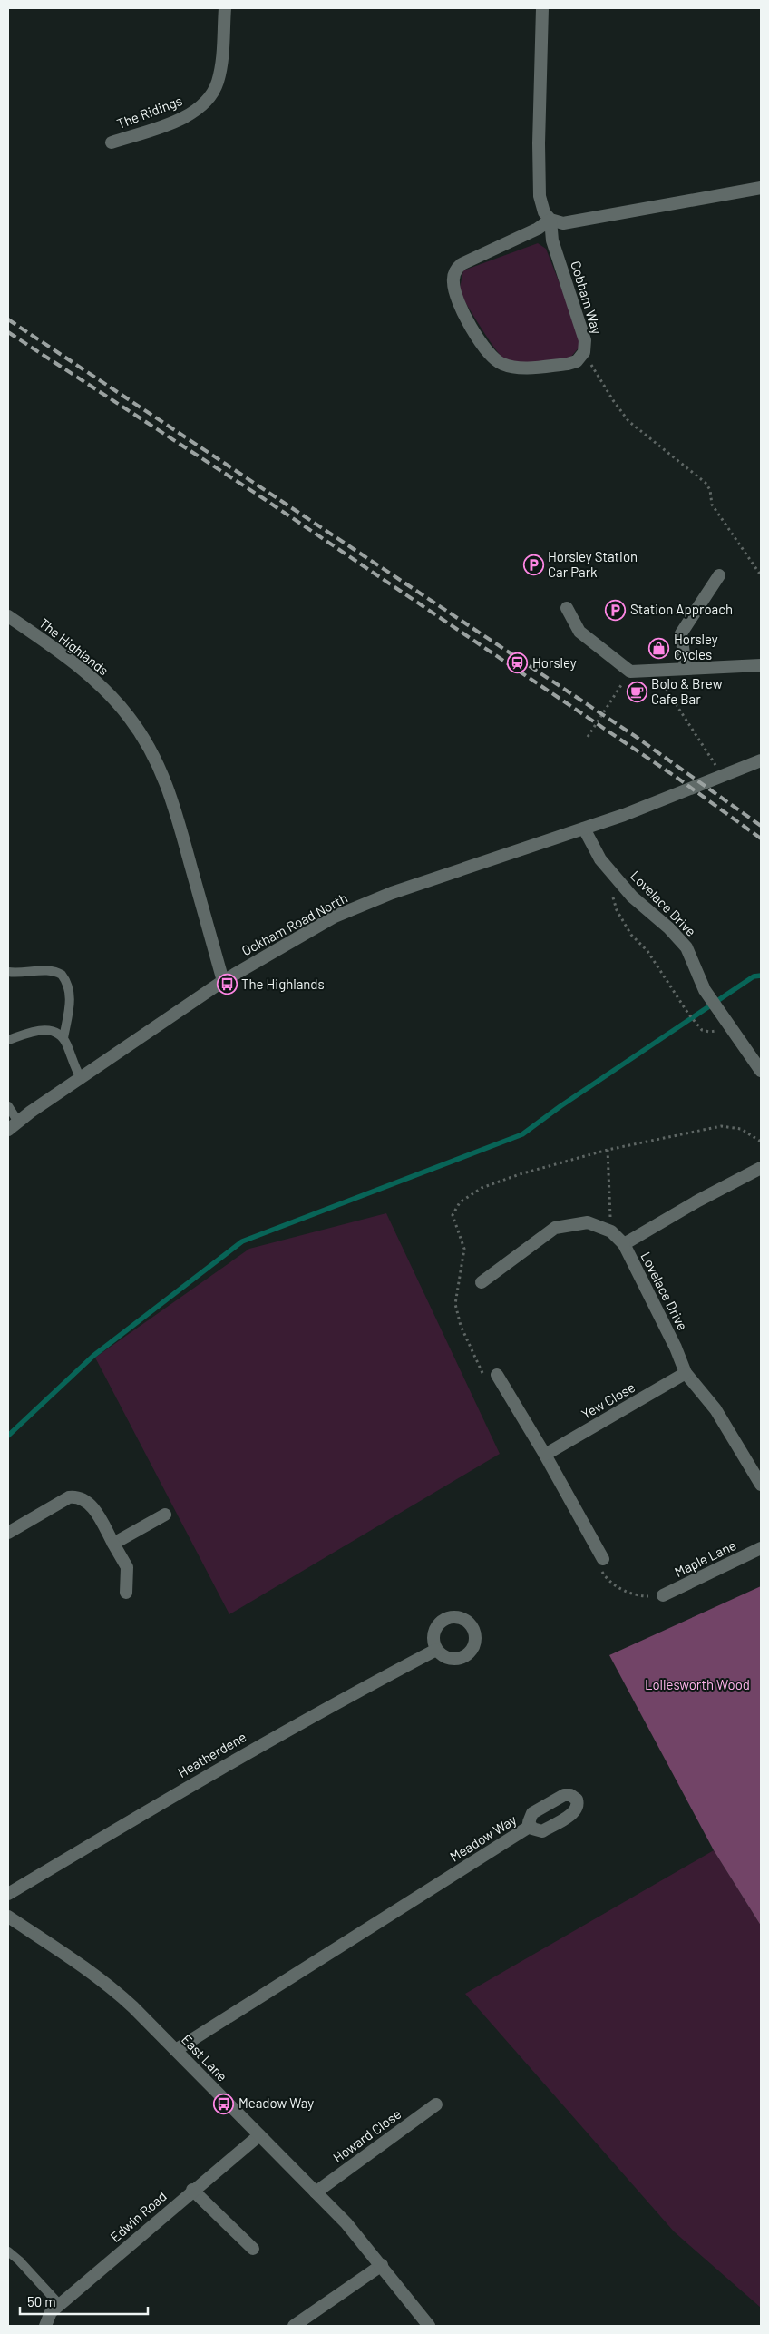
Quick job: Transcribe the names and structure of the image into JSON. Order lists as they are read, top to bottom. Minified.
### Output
{"streets":{"street":["The Ridings","Cobham Way","The Highlands","Lovelace Drive","Ockham Road North","Yew Close","Maple Lane","Heatherdene","Meadow Way","East Lane","Howard Close","Edwin Road"]},"crossings":[["The Highlands","Ockham Road North"],["Lovelace Drive","Ockham Road North"],["Lovelace Drive","Yew Close"],["Meadow Way","East Lane"],["East Lane","Howard Close"],["East Lane","Edwin Road"]],"parks":["Lollesworth Wood"],"places":{"parking":["Horsley Station Car Park","Station Approach"],"shop":["Horsley Cycles"],"station":["Horsley"],"cafe":["Bolo & Brew Cafe Bar"],"bus stop":["The Highlands","Meadow Way"]},"scale_bar":"50 m"}
